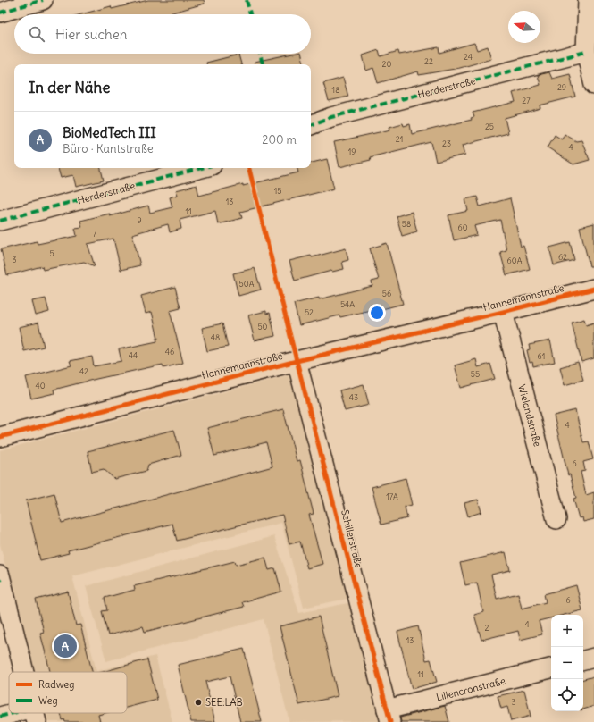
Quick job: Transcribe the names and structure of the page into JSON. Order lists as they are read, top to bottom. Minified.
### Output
{"streets":{"street":["Herderstraße","Hannemannstraße","Wielandstraße","Schillerstraße","Liliencronstraße"]},"crossings":[["Hannemannstraße","Wielandstraße"],["Hannemannstraße","Schillerstraße"],["Schillerstraße","Liliencronstraße"]],"places":["SEE:LAB"],"house_numbers":["24","22","20","29","18","27","25","21","23","4","19","15","13","11","9","58","60","7","5","62","3","60A","50A","56","54A","52","50","48","46","44","61","42","55","40","43","4","6","17A","6","4","2","13","11","3"],"legend":["Radweg","Weg"],"north":"left","page":{"search":"Hier suchen","heading":"In der Nähe","list":[{"mark":"A","name":"BioMedTech III","note":"Büro · Kantstraße","value":"200 m"}],"map_buttons":["+","−"],"pins":"A"}}
